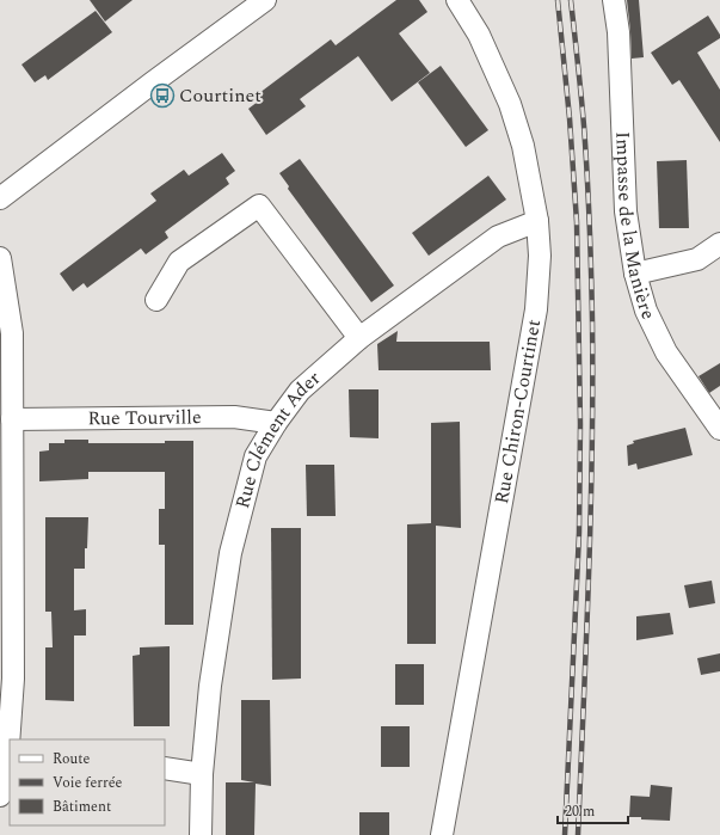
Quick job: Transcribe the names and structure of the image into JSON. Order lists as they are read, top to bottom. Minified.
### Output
{"streets":{"street":["Impasse de la Manière","Rue Chiron-Courtinet","Rue Tourville","Rue Clément Ader"]},"crossings":[["Rue Chiron-Courtinet","Rue Clément Ader"],["Rue Tourville","Rue Clément Ader"]],"places":{"bus stop":["Courtinet"]},"legend":["Route","Voie ferrée","Bâtiment"],"scale_bar":"20 m"}
